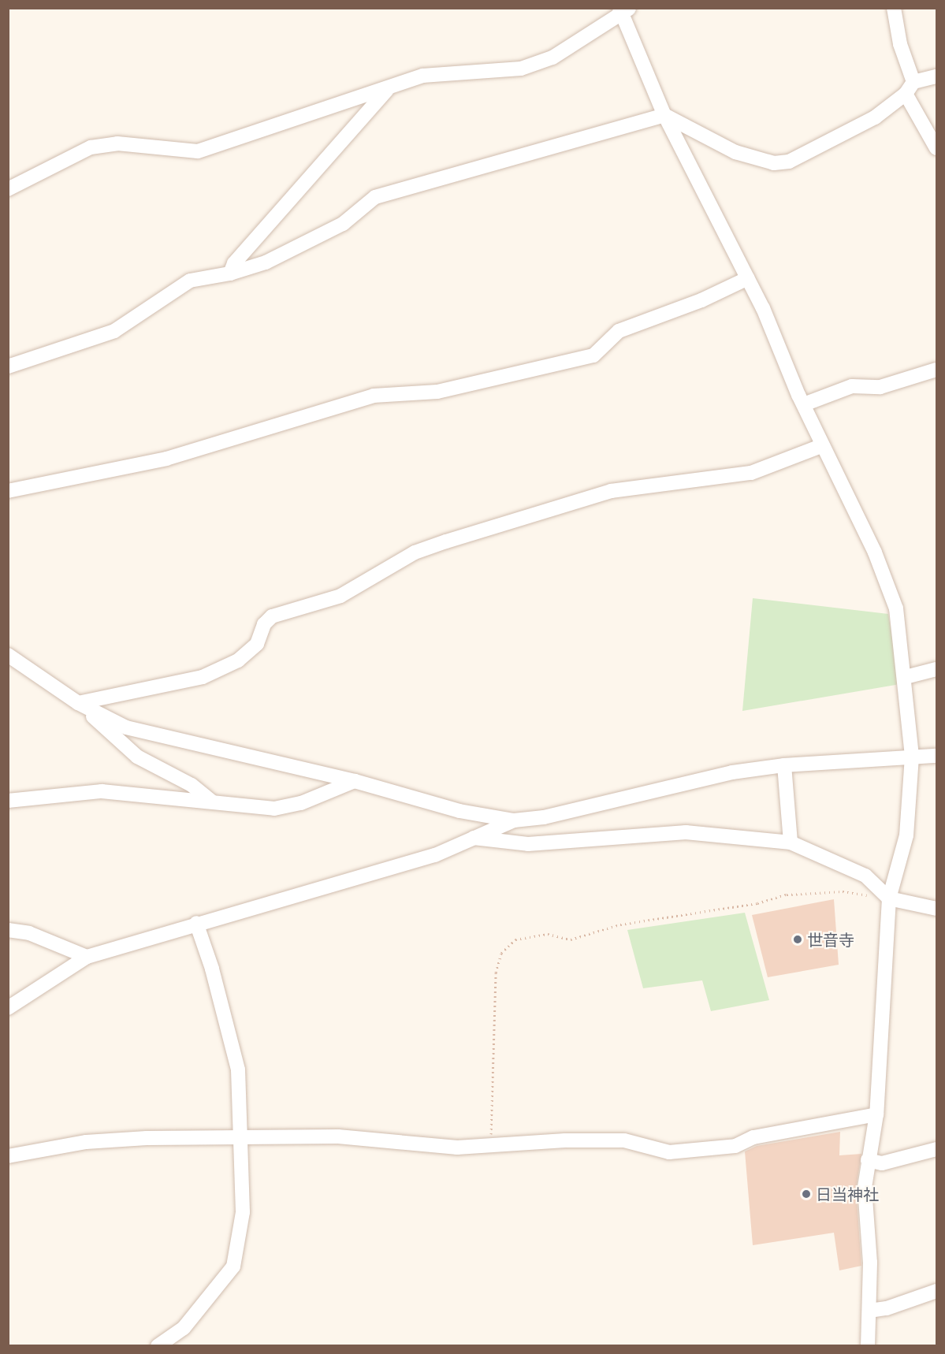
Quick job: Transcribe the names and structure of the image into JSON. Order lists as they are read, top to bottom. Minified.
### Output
{"places":["世音寺","日当神社"]}
